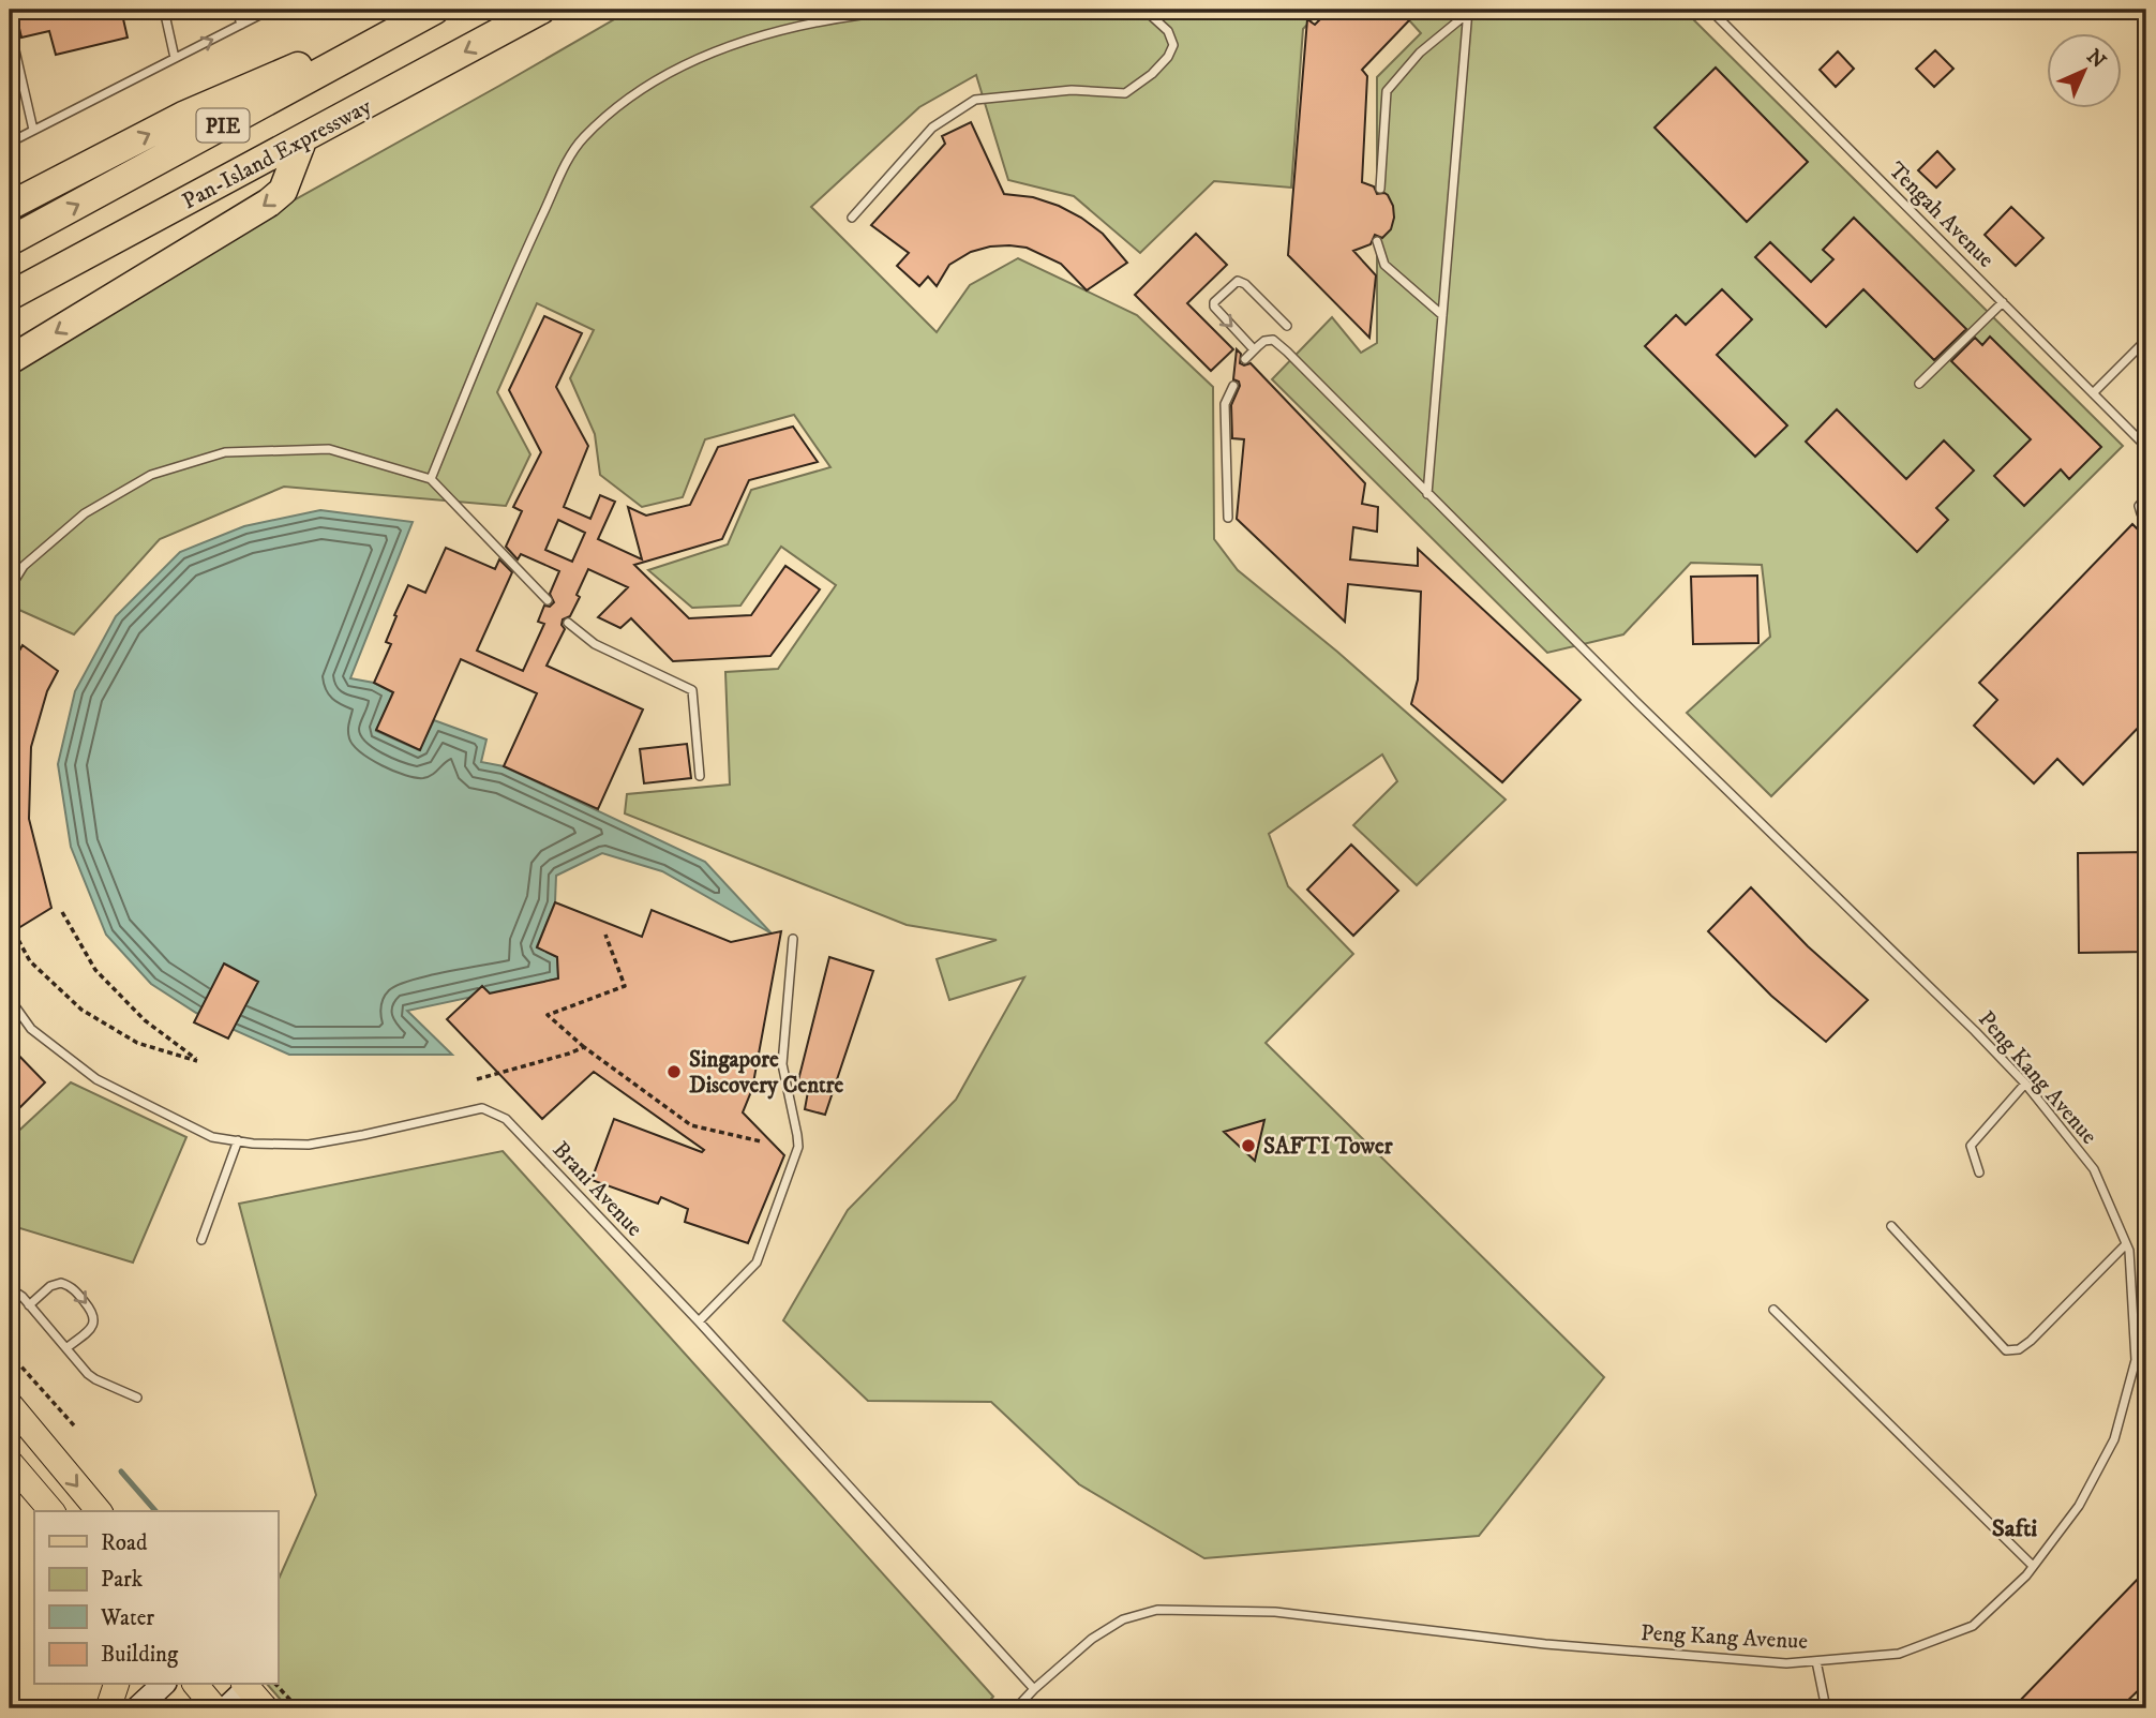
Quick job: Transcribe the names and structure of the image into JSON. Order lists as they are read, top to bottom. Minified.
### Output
{"streets":{"highway":["PIE","Pan-Island Expressway"],"lane":["Tengah Avenue","Peng Kang Avenue","Brani Avenue"]},"crossings":[["Peng Kang Avenue","Brani Avenue"]],"districts":["Safti"],"places":["Singapore Discovery Centre","SAFTI Tower"],"legend":["Road","Park","Water","Building"],"north":"top right"}
